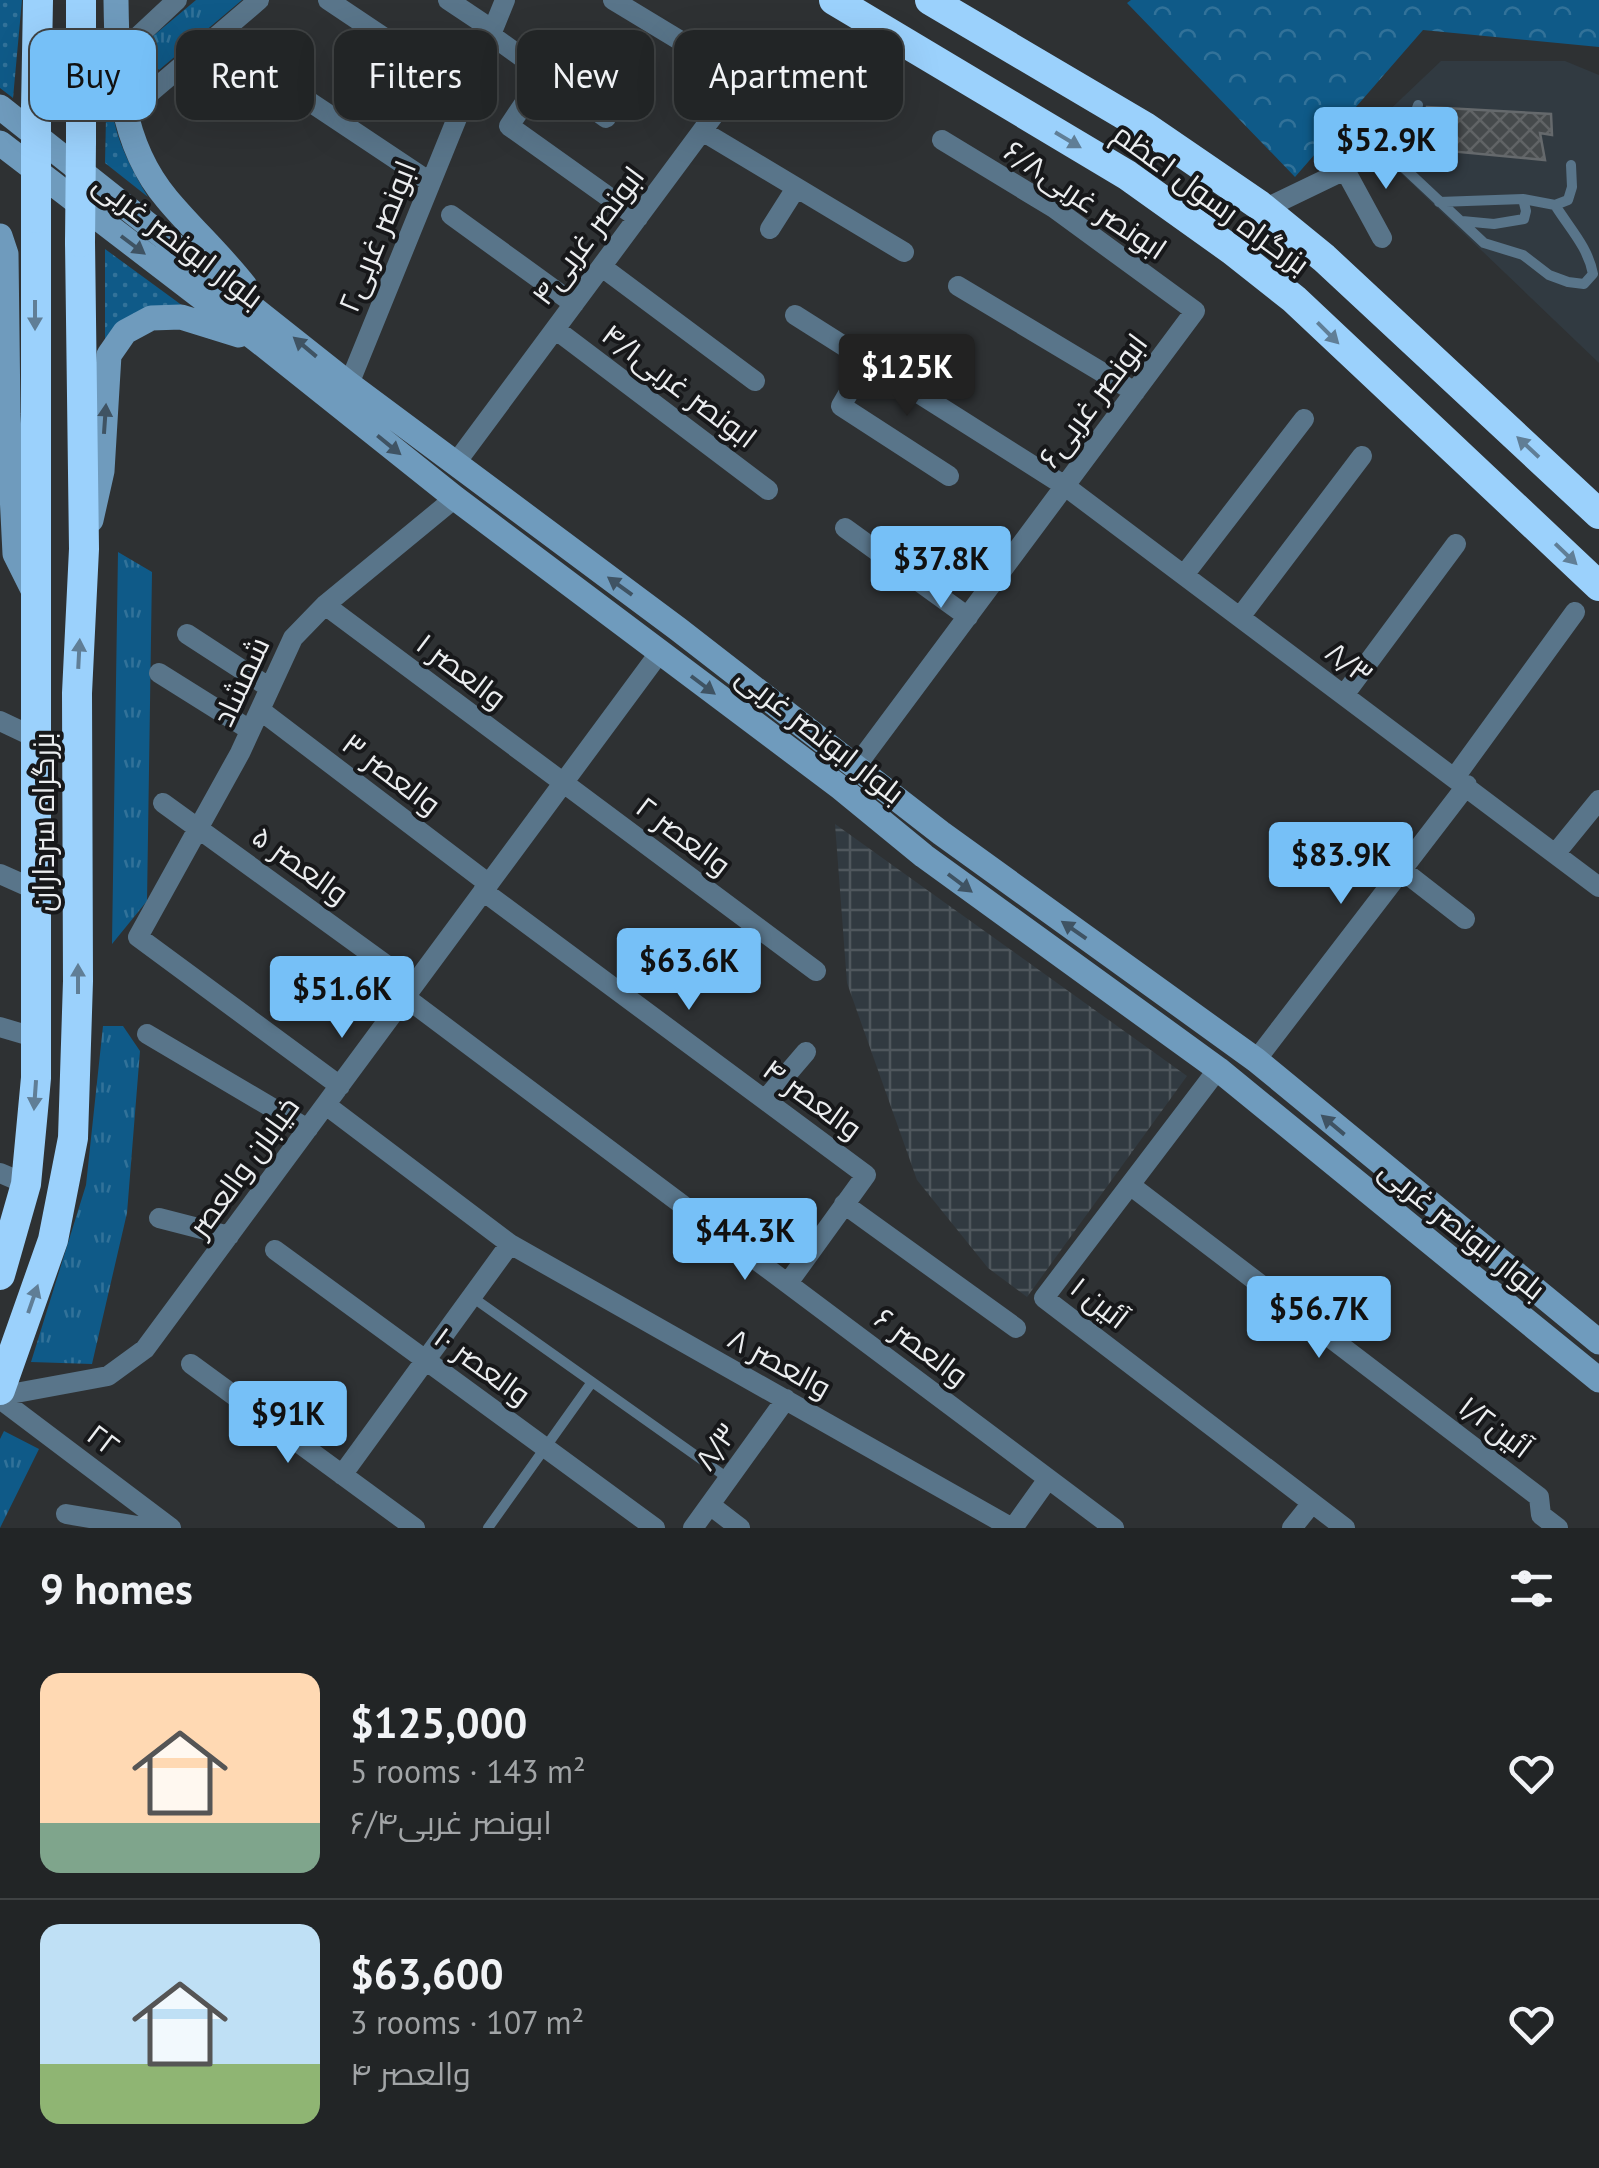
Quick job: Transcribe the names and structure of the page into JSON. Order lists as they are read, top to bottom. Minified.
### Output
{"streets":{"highway":["بزرگراه رسول اعظم","بزرگراه سرداران"],"main road":["بلوار ابونصر غربی"],"street":["۶/۸ابونصر غربی","۴ابونصر غربی","۲ابونصر غربی","۴/۱ابونصر غربی","۶ابونصر غربی","۸/۳","والعصر ۱","شمشاد","والعصر ۳","والعصر ۲","والعصر ۵","والعصر ۴","خیابان والعصر","آئین ۱","والعصر ۶","والعصر ۸","والعصر ۱۰","۱/۲آئین","۲۲"]},"crossings":[["۶/۸ابونصر غربی","۶ابونصر غربی"],["۴ابونصر غربی","بلوار ابونصر غربی"],["۴ابونصر غربی","۴/۱ابونصر غربی"],["۲ابونصر غربی","بلوار ابونصر غربی"],["بلوار ابونصر غربی","۶ابونصر غربی"],["بلوار ابونصر غربی","شمشاد"],["بلوار ابونصر غربی","خیابان والعصر"],["بلوار ابونصر غربی","آئین ۱"],["۶ابونصر غربی","۸/۳"],["۸/۳","والعصر ۸"],["والعصر ۱","شمشاد"],["والعصر ۱","والعصر ۲"],["والعصر ۱","خیابان والعصر"],["شمشاد","والعصر ۳"],["شمشاد","والعصر ۵"],["شمشاد","خیابان والعصر"],["والعصر ۳","والعصر ۴"],["والعصر ۳","خیابان والعصر"],["بزرگراه سرداران","خیابان والعصر"],["بزرگراه سرداران","۲۲"],["والعصر ۲","خیابان والعصر"],["والعصر ۵","خیابان والعصر"],["والعصر ۵","والعصر ۶"],["والعصر ۴","خیابان والعصر"],["خیابان والعصر","والعصر ۶"],["خیابان والعصر","والعصر ۸"],["خیابان والعصر","۲۲"],["آئین ۱","۱/۲آئین"]],"page":{"chip":["Buy","Rent","Filters","New","Apartment"],"price":["$52.9K","$125K","$37.8K","$83.9K","$63.6K","$51.6K","$44.3K","$56.7K","$91K"],"heading":"9 homes","list":[{"name":"$125,000","note":"5 rooms · 143 m² · ۶/۴ابونصر غربی"},{"name":"$63,600","note":"3 rooms · 107 m² · والعصر ۴"}]}}
